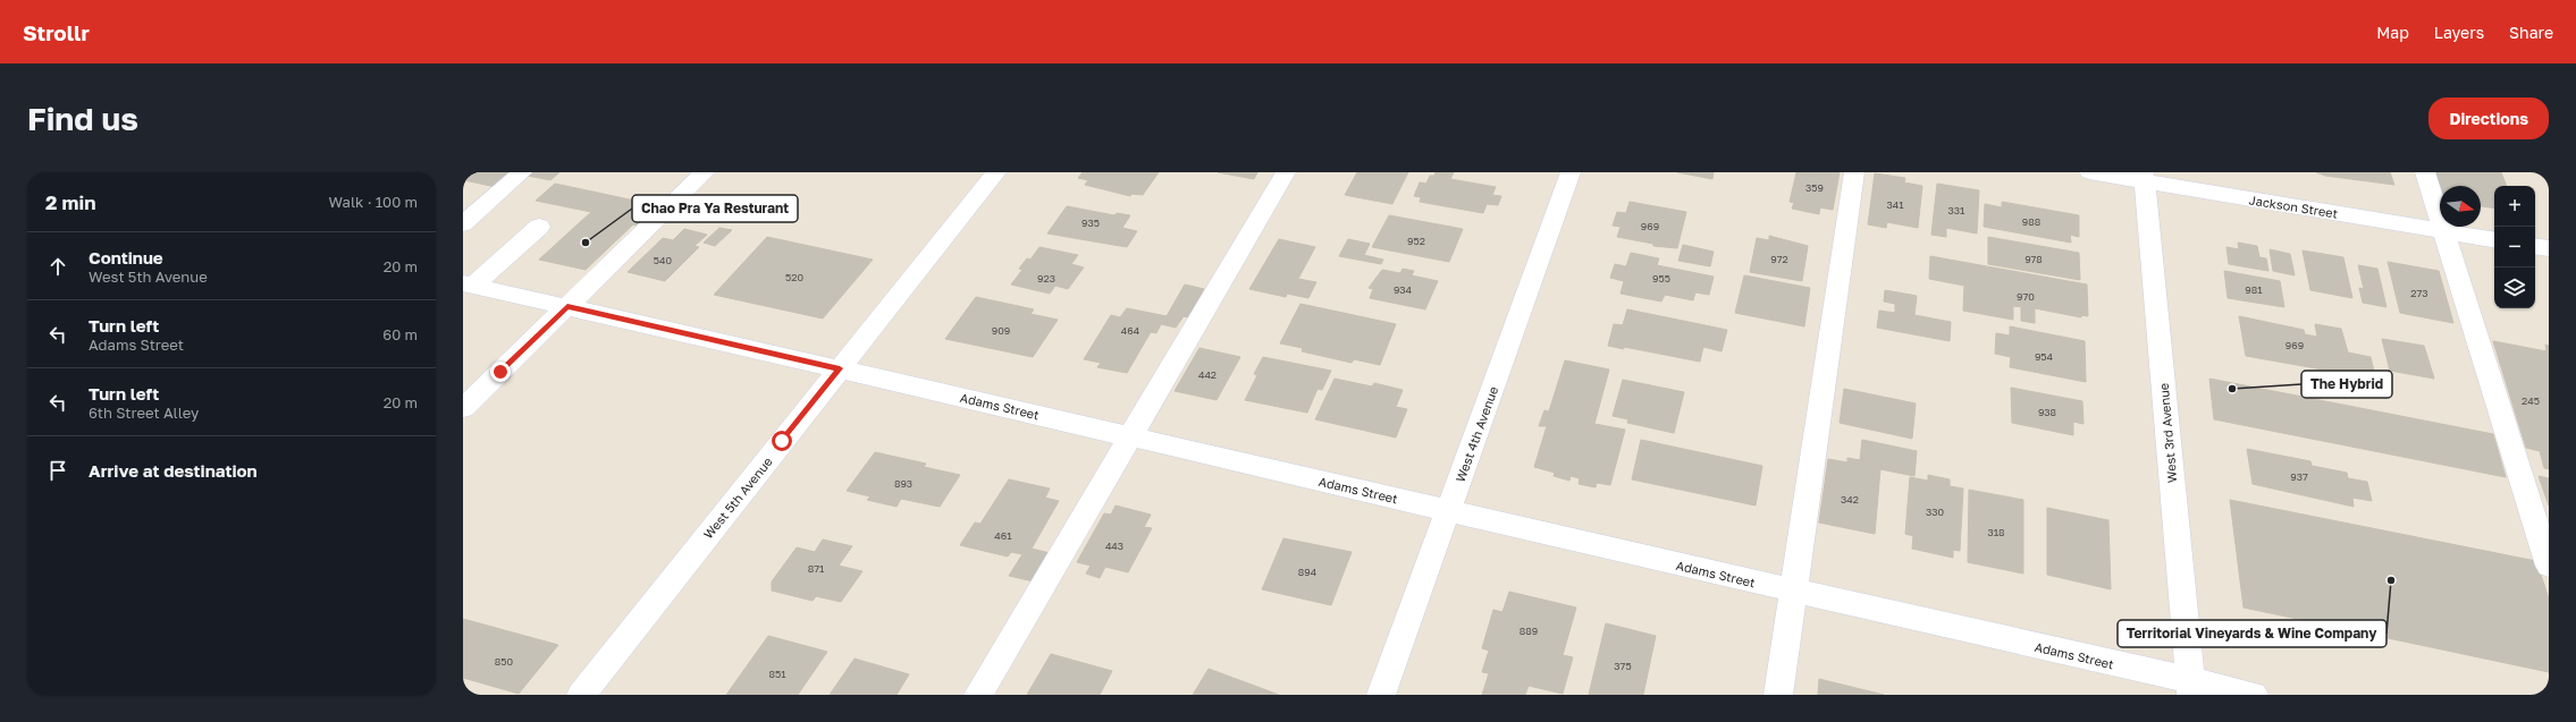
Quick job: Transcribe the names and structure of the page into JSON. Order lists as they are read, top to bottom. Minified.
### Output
{"streets":{"street":["Jackson Street","Adams Street","West 3rd Avenue","West 4th Avenue","West 5th Avenue"]},"crossings":[["Jackson Street","West 3rd Avenue"],["Adams Street","West 3rd Avenue"],["Adams Street","West 4th Avenue"],["Adams Street","West 5th Avenue"]],"places":["Chao Pra Ya Resturant","The Hybrid","Territorial Vineyards & Wine Company"],"house_numbers":["359","341","331","988","935","969","952","972","978","540","520","923","955","934","981","273","970","909","464","969","954","442","245","938","937","893","342","330","318","461","443","871","894","889","850","375","851"],"north":"right","page":{"header":"Strollr","nav":["Map","Layers","Share"],"buttons":"Directions","title":"Find us","heading":["2 min","Walk · 100 m"],"map_buttons":["+","−"],"list":[["Continue","West 5th Avenue","20 m"],["Turn left","Adams Street","60 m"],["Turn left","6th Street Alley","20 m"],"Arrive at destination"]}}
